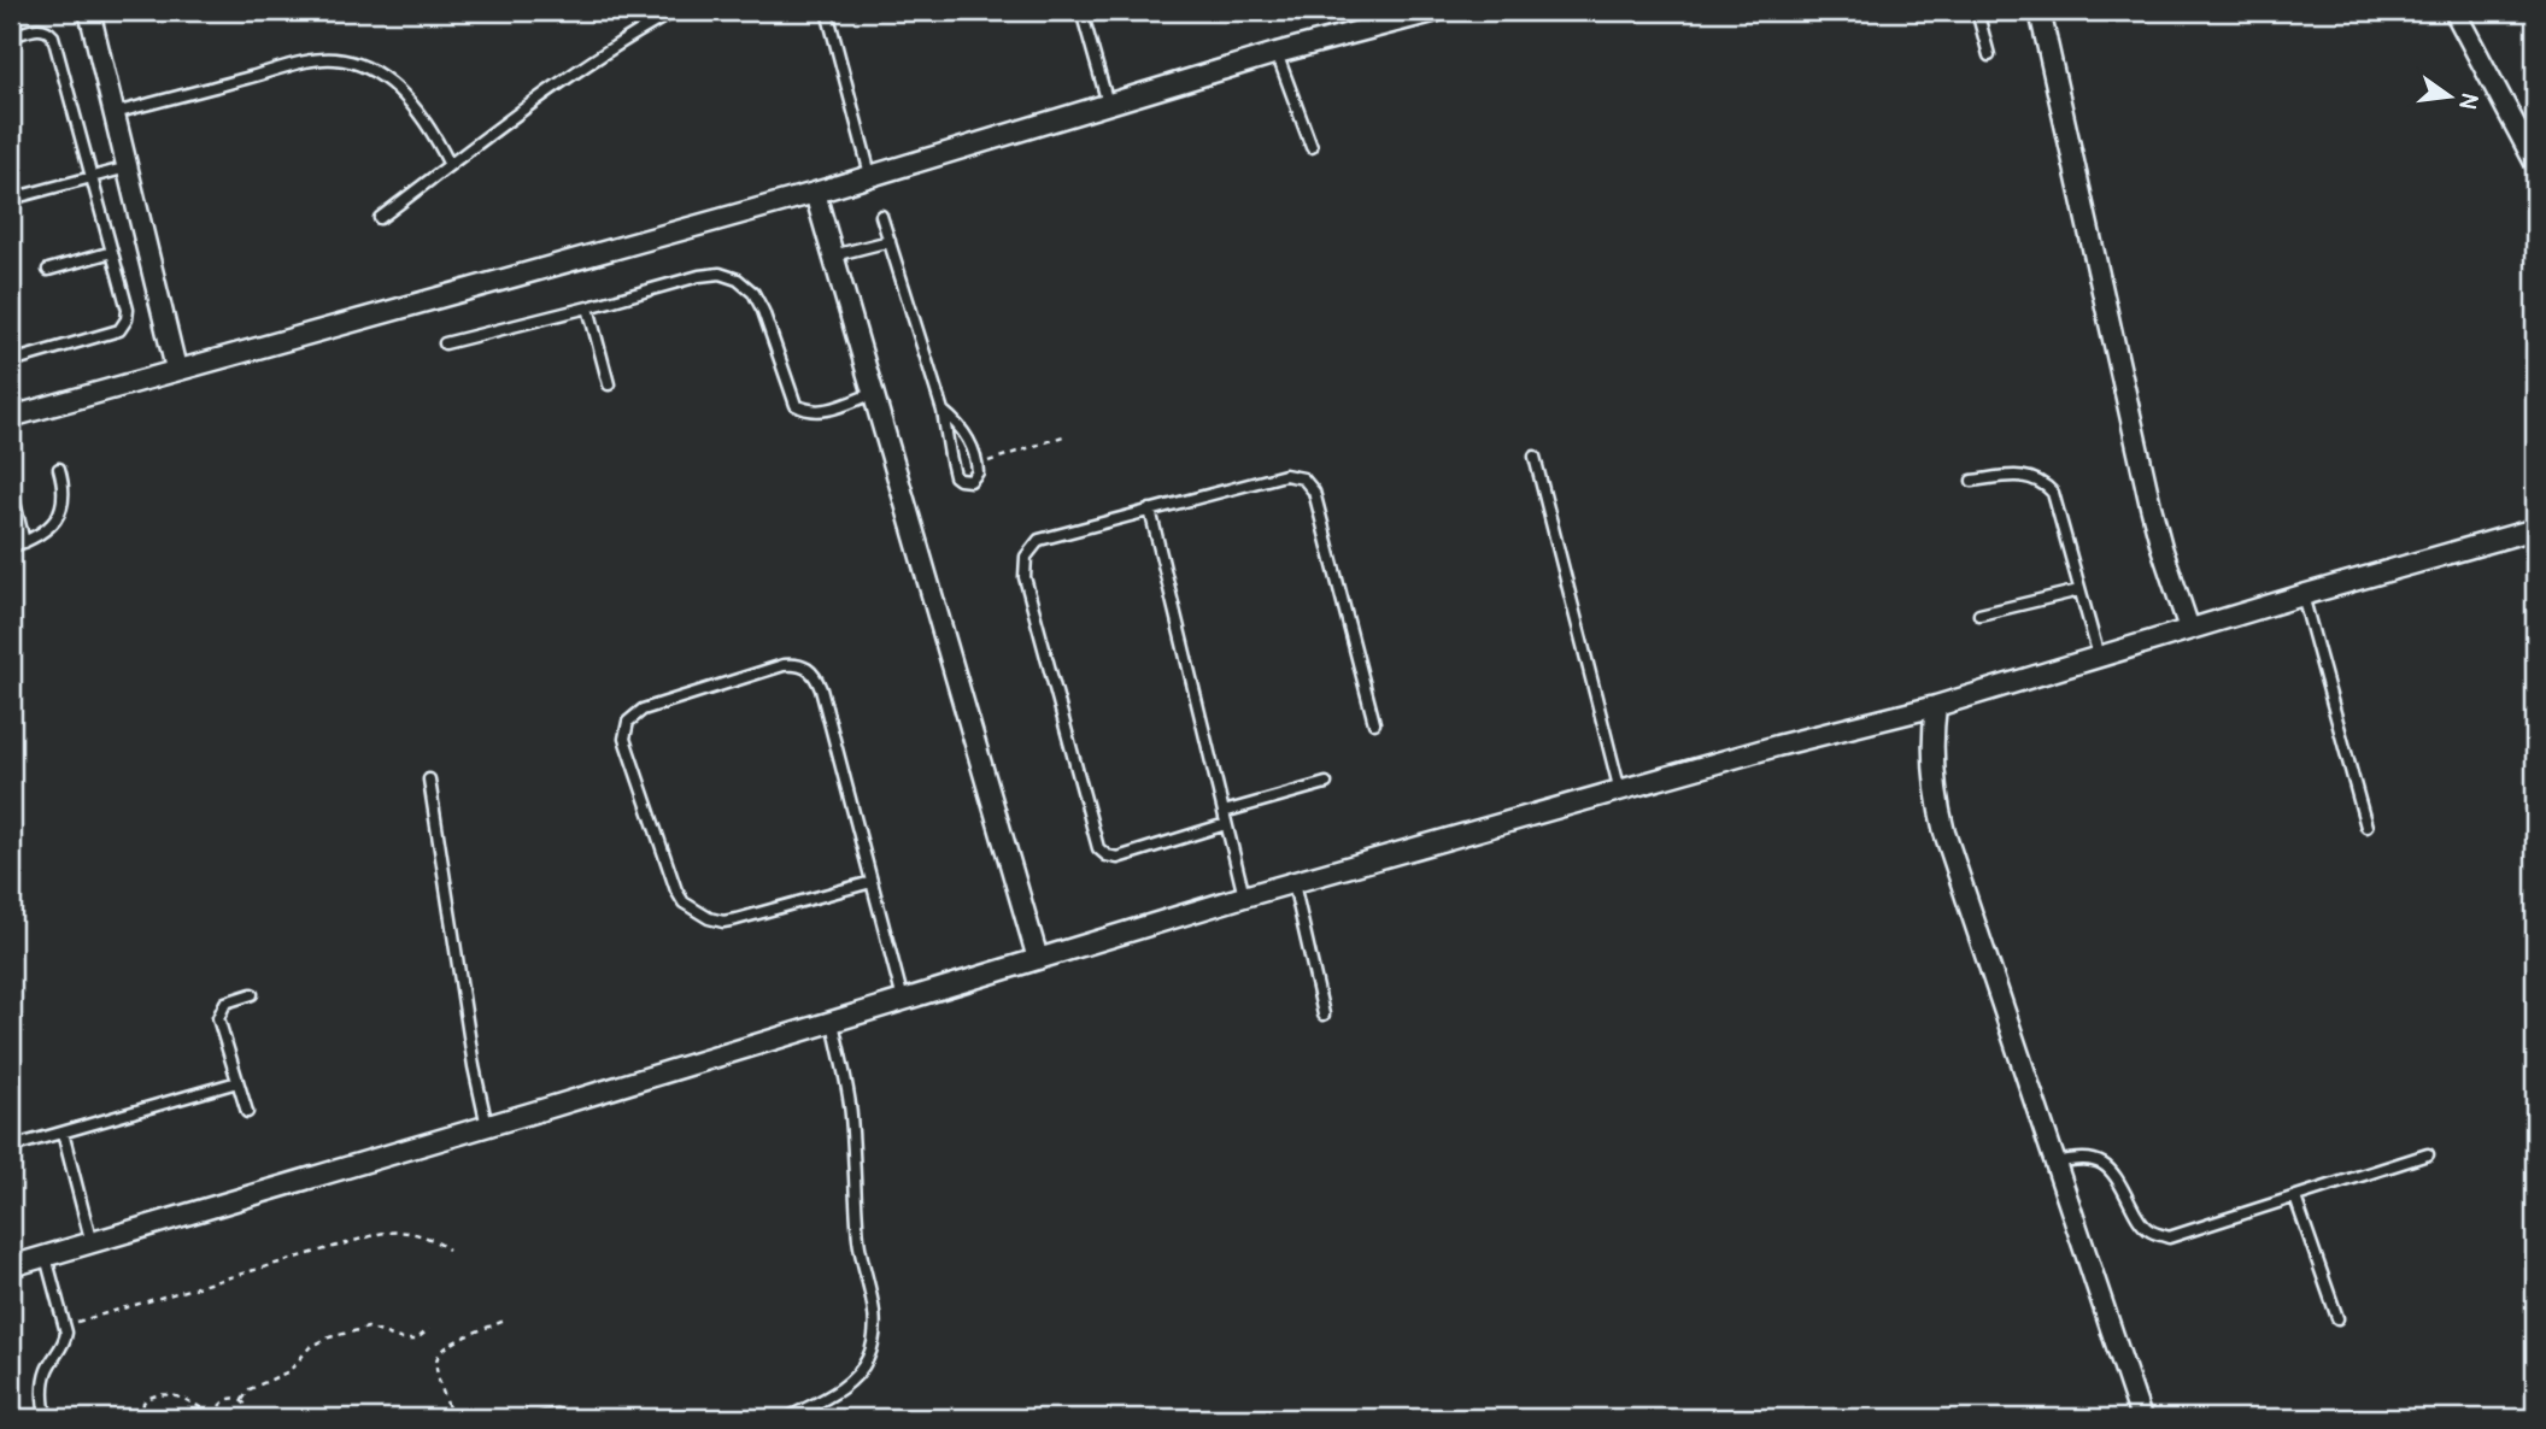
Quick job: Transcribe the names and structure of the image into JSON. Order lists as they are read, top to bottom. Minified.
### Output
{"north":"right"}
